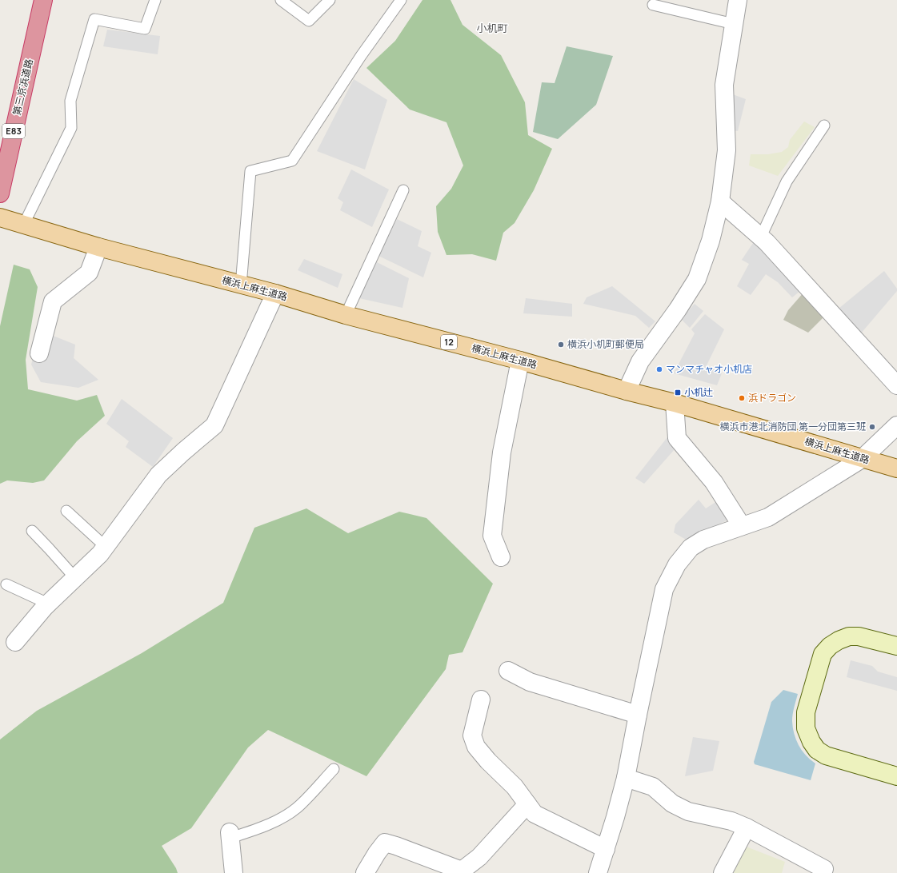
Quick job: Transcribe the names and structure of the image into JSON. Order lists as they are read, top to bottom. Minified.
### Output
{"streets":{"highway":["第三京浜道路","E83"],"main road":["横浜上麻生道路","12"]},"districts":["小机町"],"places":{"other":["横浜小机町郵便局","マンマチャオ小机店","浜ドラゴン","横浜市港北消防団 第一分団第三班"],"transit":["小机辻"]}}
